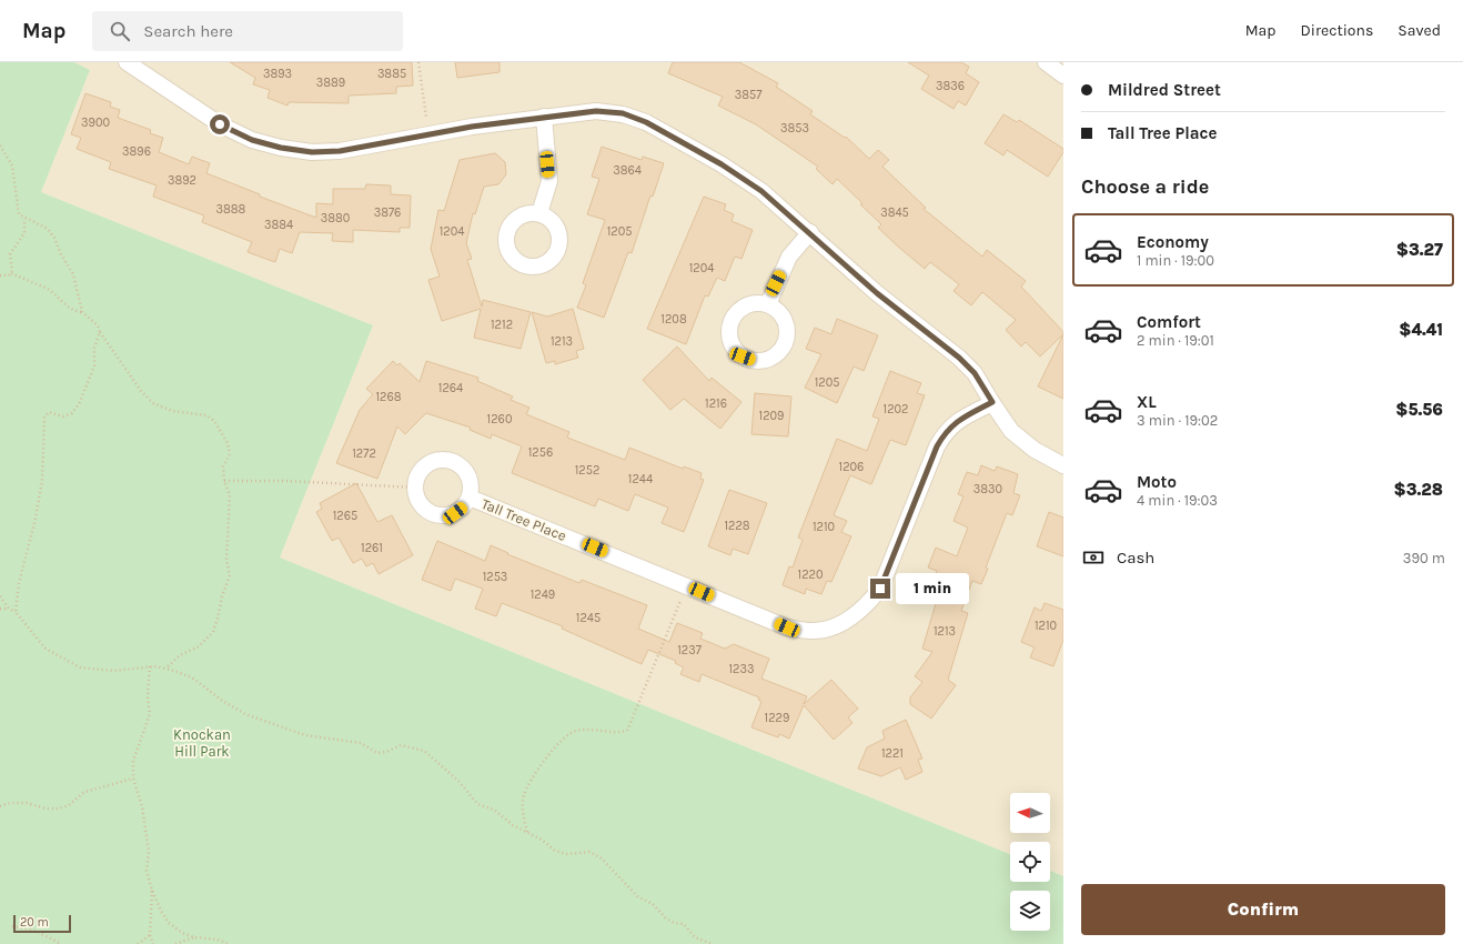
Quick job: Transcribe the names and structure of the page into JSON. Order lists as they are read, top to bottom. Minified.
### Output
{"streets":{"street":["Tall Tree Place"]},"parks":["Knockan Hill Park"],"house_numbers":["3893","3885","3889","3836","3857","3900","3853","3896","3864","3892","3888","3876","3845","3880","3884","1204","1205","1204","1208","1212","1213","1205","1264","1268","1216","1202","1209","1260","1256","1272","1206","1252","1244","3830","1265","1228","1210","1261","1220","1253","1249","1245","1210","1213","1237","1233","1229","1221"],"scale_bar":"20 m","north":"left","page":{"header":"Map","search":"Search here","nav":["Map","Directions","Saved"],"banner":["Mildred Street","Tall Tree Place"],"heading":"Choose a ride","list":[{"name":"Economy","note":"1 min · 19:00","value":"$3.27"},{"name":"Comfort","note":"2 min · 19:01","value":"$4.41"},{"name":"XL","note":"3 min · 19:02","value":"$5.56"},{"name":"Moto","note":"4 min · 19:03","value":"$3.28"}],"pay":["Cash","390 m"],"bubble":"1 min","buttons":"Confirm","scale":"20 m"}}
